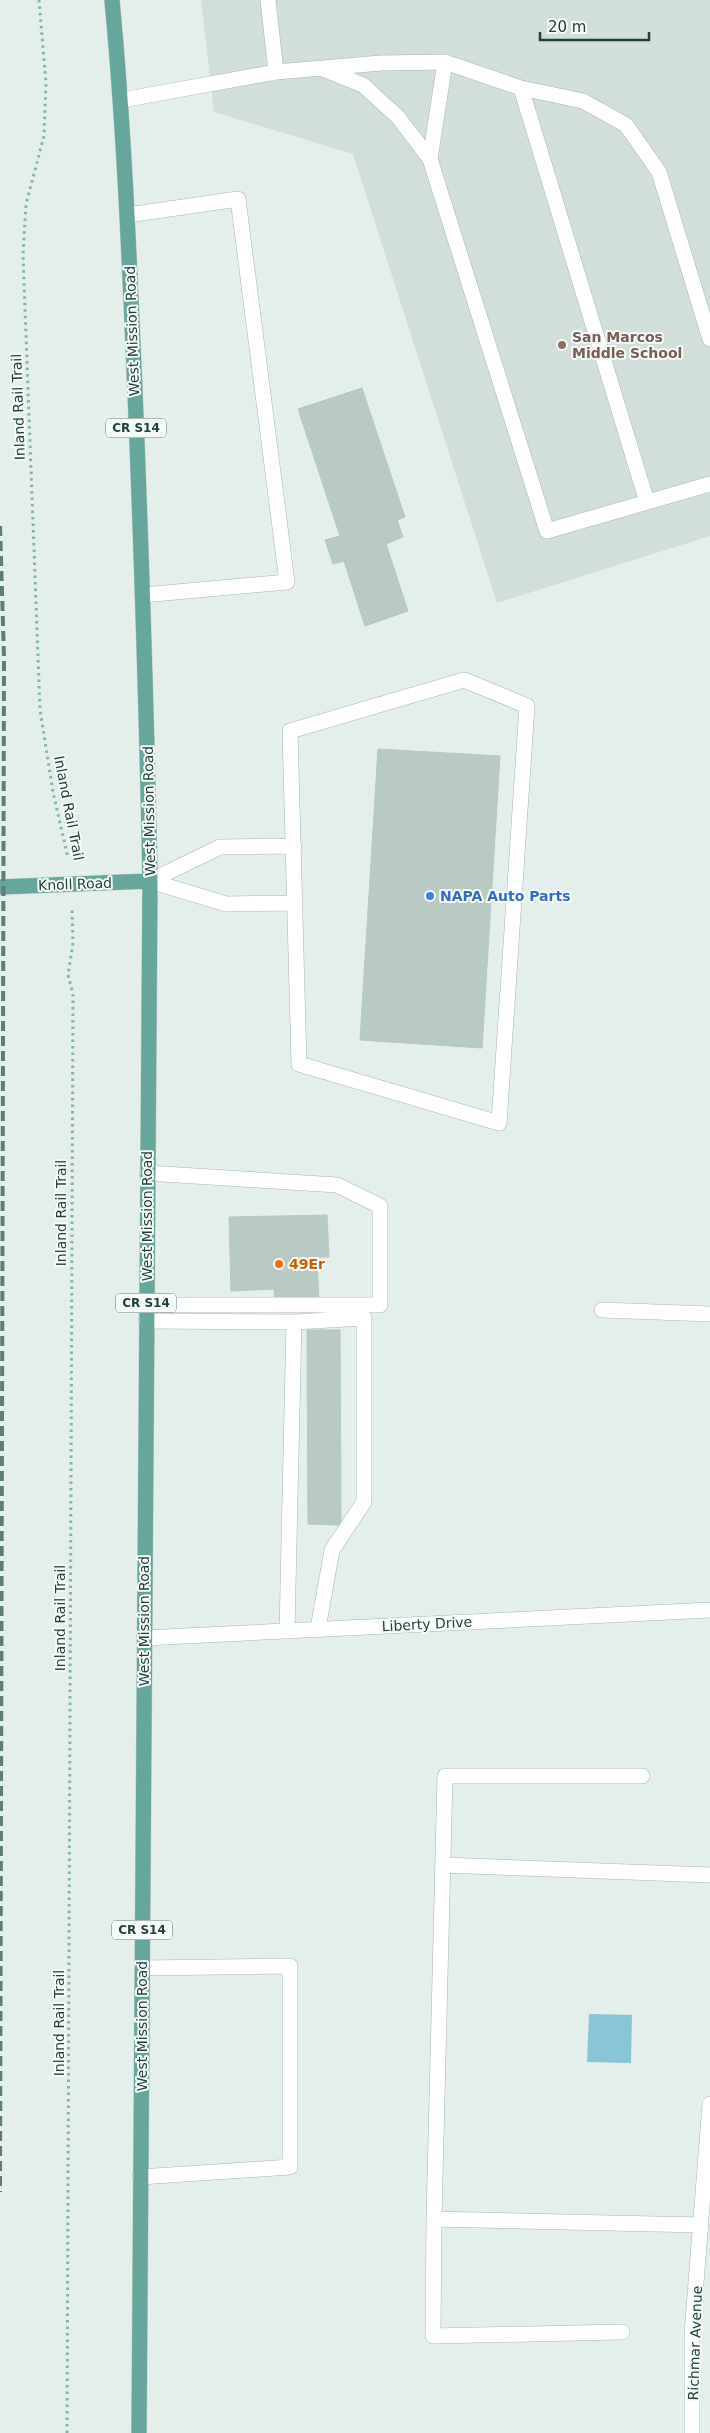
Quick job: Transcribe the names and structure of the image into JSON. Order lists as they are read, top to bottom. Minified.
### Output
{"streets":{"main road":["West Mission Road","CR S14","Knoll Road"],"street":["Liberty Drive","Richmar Avenue"],"path":["Inland Rail Trail"]},"crossings":[["West Mission Road","Knoll Road"],["West Mission Road","Liberty Drive"],["Inland Rail Trail","Knoll Road"]],"places":["San Marcos Middle School","NAPA Auto Parts","49Er"],"scale_bar":"20 m"}
